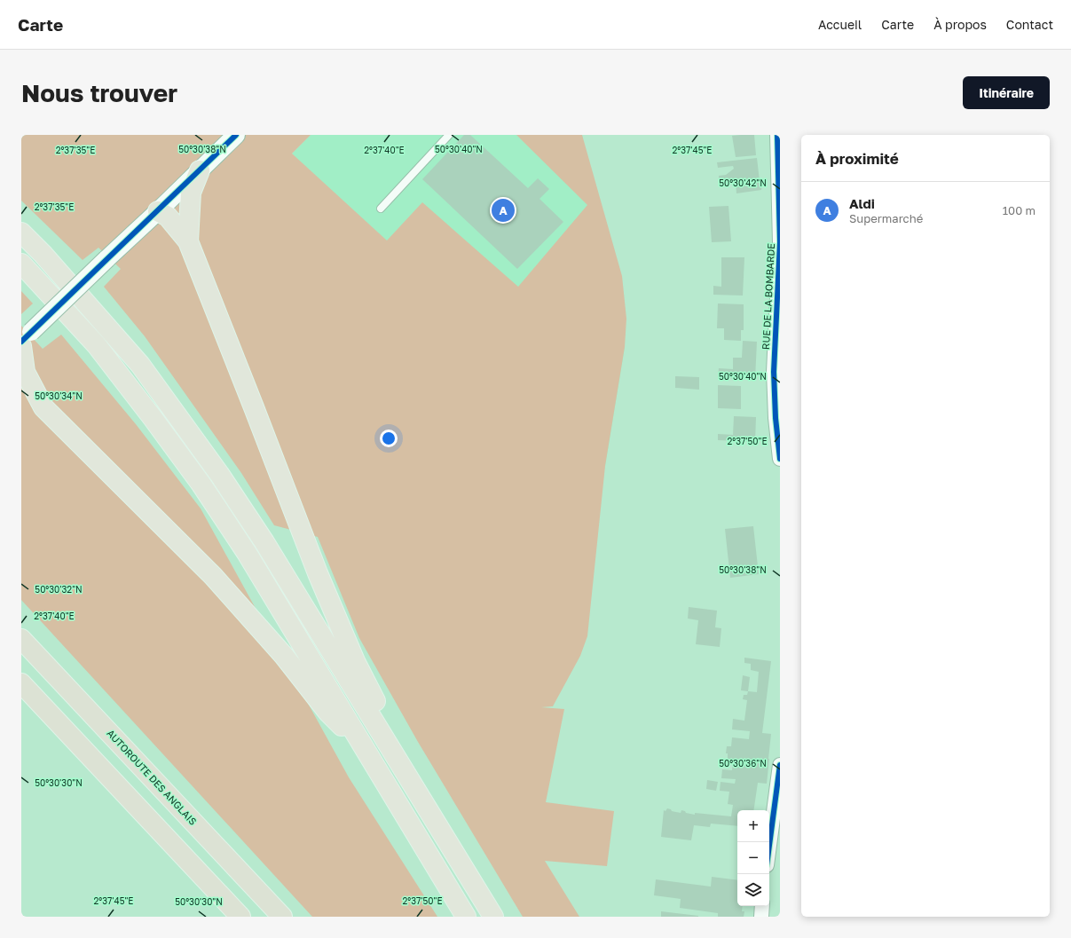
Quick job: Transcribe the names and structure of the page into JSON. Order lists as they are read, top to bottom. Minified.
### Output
{"streets":{"highway":["AUTOROUTE DES ANGLAIS"],"street":["RUE DE LA BOMBARDE"]},"page":{"header":"Carte","nav":["Accueil","Carte","À propos","Contact"],"buttons":"Itinéraire","title":"Nous trouver","heading":"À proximité","list":[{"mark":"A","name":"Aldi","note":"Supermarché","value":"100 m"}],"pins":"A","map_buttons":["+","−"]},"coordinates":["50°30'38\"N","50°30'40\"N","2°37'35\"E","2°37'40\"E","2°37'45\"E","50°30'42\"N","50°30'34\"N","2°37'50\"E","50°30'32\"N","50°30'36\"N","50°30'30\"N"]}
